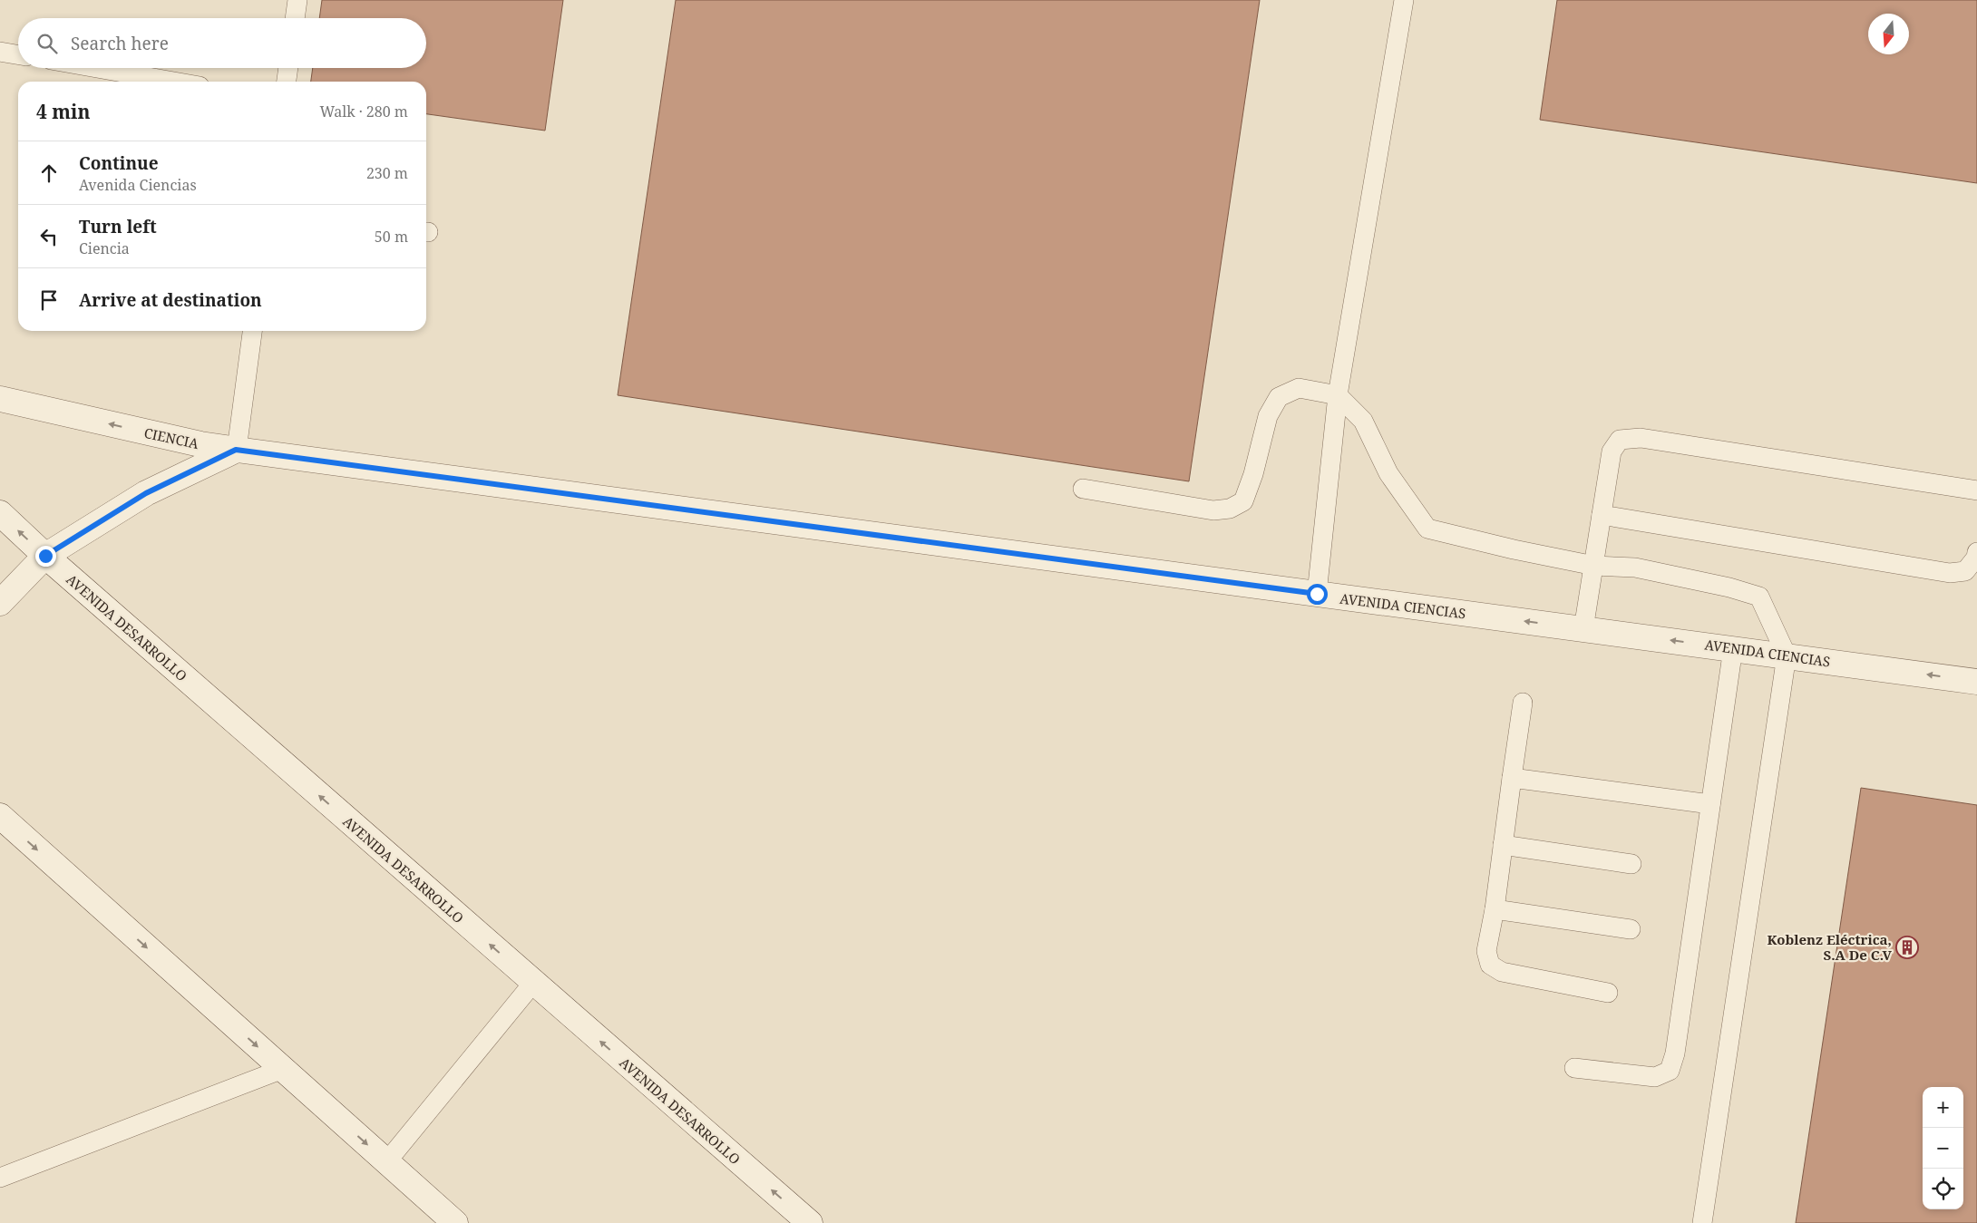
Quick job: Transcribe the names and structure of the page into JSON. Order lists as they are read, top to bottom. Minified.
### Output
{"streets":{"street":["CIENCIA","AVENIDA CIENCIAS","AVENIDA DESARROLLO"]},"crossings":[["CIENCIA","AVENIDA CIENCIAS"],["CIENCIA","AVENIDA DESARROLLO"]],"one_way":["CIENCIA","AVENIDA DESARROLLO"],"places":{"building":["Koblenz Eléctrica, S.A De C.V"]},"north":"bottom","page":{"search":"Search here","heading":["4 min","Walk · 280 m"],"list":[["Continue","Avenida Ciencias","230 m"],["Turn left","Ciencia","50 m"],"Arrive at destination"],"map_buttons":["+","−"]}}
